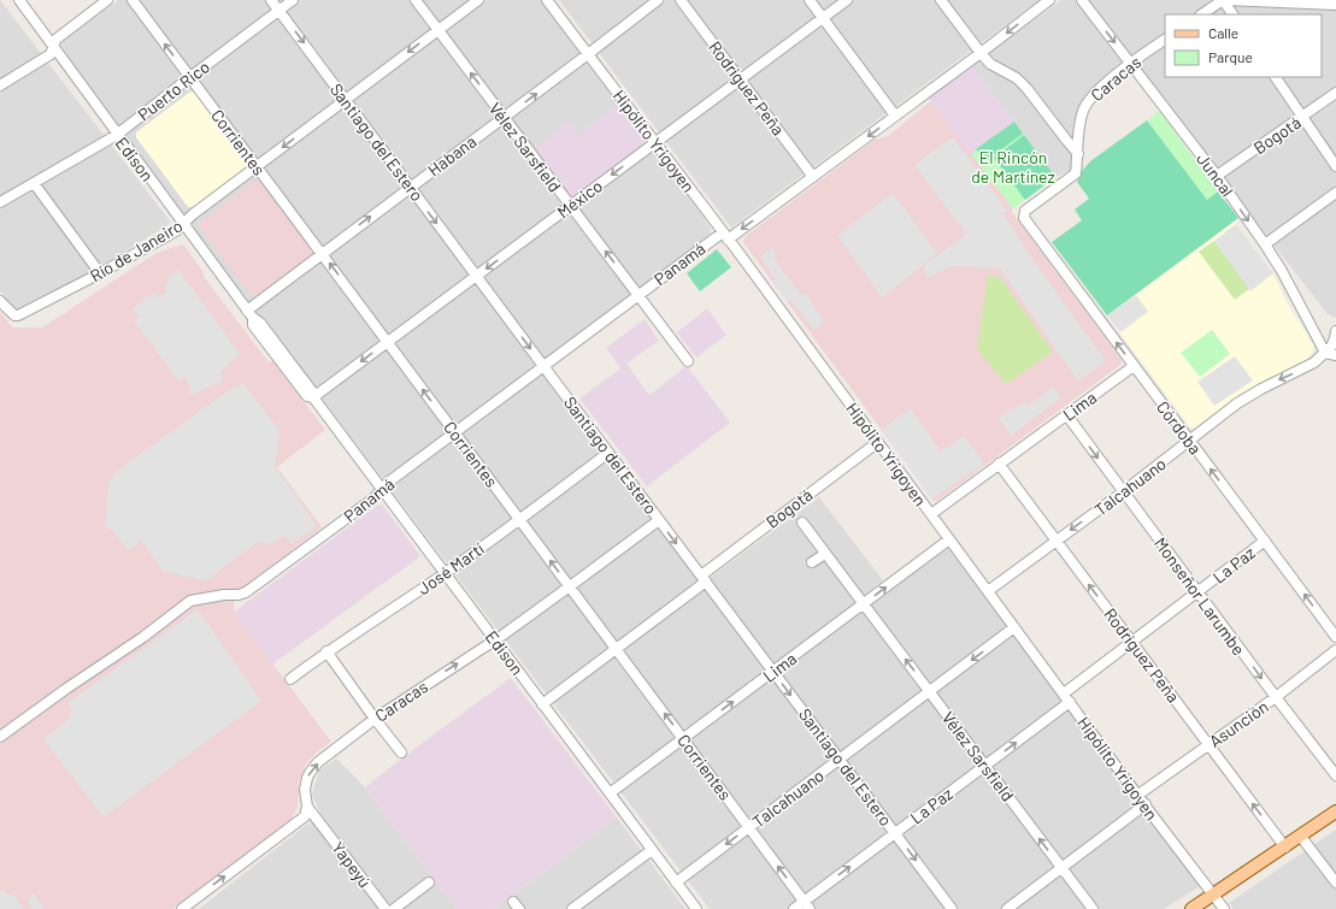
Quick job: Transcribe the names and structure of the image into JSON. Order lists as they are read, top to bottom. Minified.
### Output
{"streets":{"street":["Caracas","Rodríguez Peña","Puerto Rico","Bogotá","Hipólito Yrigoyen","Corrientes","Santiago del Estero","Vélez Sarsfield","Habana","Edison","Juncal","México","Río de Janeiro","Panamá","Lima","Córdoba","Talcahuano","La Paz","José Martí","Monseñor Larumbe","Asunción","Yapeyú"]},"crossings":[["Caracas","Corrientes"],["Caracas","Santiago del Estero"],["Caracas","Edison"],["Caracas","Juncal"],["Caracas","Córdoba"],["Caracas","Yapeyú"],["Rodríguez Peña","México"],["Rodríguez Peña","Panamá"],["Rodríguez Peña","Lima"],["Rodríguez Peña","Talcahuano"],["Rodríguez Peña","La Paz"],["Rodríguez Peña","Asunción"],["Puerto Rico","Corrientes"],["Puerto Rico","Santiago del Estero"],["Puerto Rico","Edison"],["Bogotá","Hipólito Yrigoyen"],["Bogotá","Corrientes"],["Bogotá","Santiago del Estero"],["Bogotá","Edison"],["Bogotá","Juncal"],["Hipólito Yrigoyen","Habana"],["Hipólito Yrigoyen","México"],["Hipólito Yrigoyen","Panamá"],["Hipólito Yrigoyen","Lima"],["Hipólito Yrigoyen","Talcahuano"],["Hipólito Yrigoyen","La Paz"],["Hipólito Yrigoyen","Asunción"],["Corrientes","Habana"],["Corrientes","México"],["Corrientes","Río de Janeiro"],["Corrientes","Panamá"],["Corrientes","Lima"],["Corrientes","Talcahuano"],["Corrientes","La Paz"],["Corrientes","José Martí"],["Santiago del Estero","Habana"],["Santiago del Estero","México"],["Santiago del Estero","Río de Janeiro"],["Santiago del Estero","Panamá"],["Santiago del Estero","Lima"],["Santiago del Estero","Talcahuano"],["Santiago del Estero","La Paz"],["Santiago del Estero","José Martí"],["Vélez Sarsfield","Habana"],["Vélez Sarsfield","México"],["Vélez Sarsfield","Río de Janeiro"],["Vélez Sarsfield","Panamá"],["Vélez Sarsfield","Lima"],["Vélez Sarsfield","Talcahuano"],["Vélez Sarsfield","La Paz"],["Habana","Edison"],["Edison","México"],["Edison","Río de Janeiro"],["Edison","Panamá"],["Edison","Lima"],["Edison","Talcahuano"],["Edison","José Martí"],["Juncal","Talcahuano"],["Lima","Córdoba"],["Lima","Monseñor Larumbe"],["Córdoba","Talcahuano"],["Córdoba","La Paz"],["Talcahuano","Monseñor Larumbe"],["La Paz","Monseñor Larumbe"],["Monseñor Larumbe","Asunción"]],"one_way":["Caracas","Rodríguez Peña","Corrientes","Santiago del Estero","Vélez Sarsfield","Habana","Juncal","México","Río de Janeiro","Córdoba","Talcahuano","La Paz","Monseñor Larumbe"],"parks":["El Rincón de Martínez"],"legend":["Calle","Parque"]}
